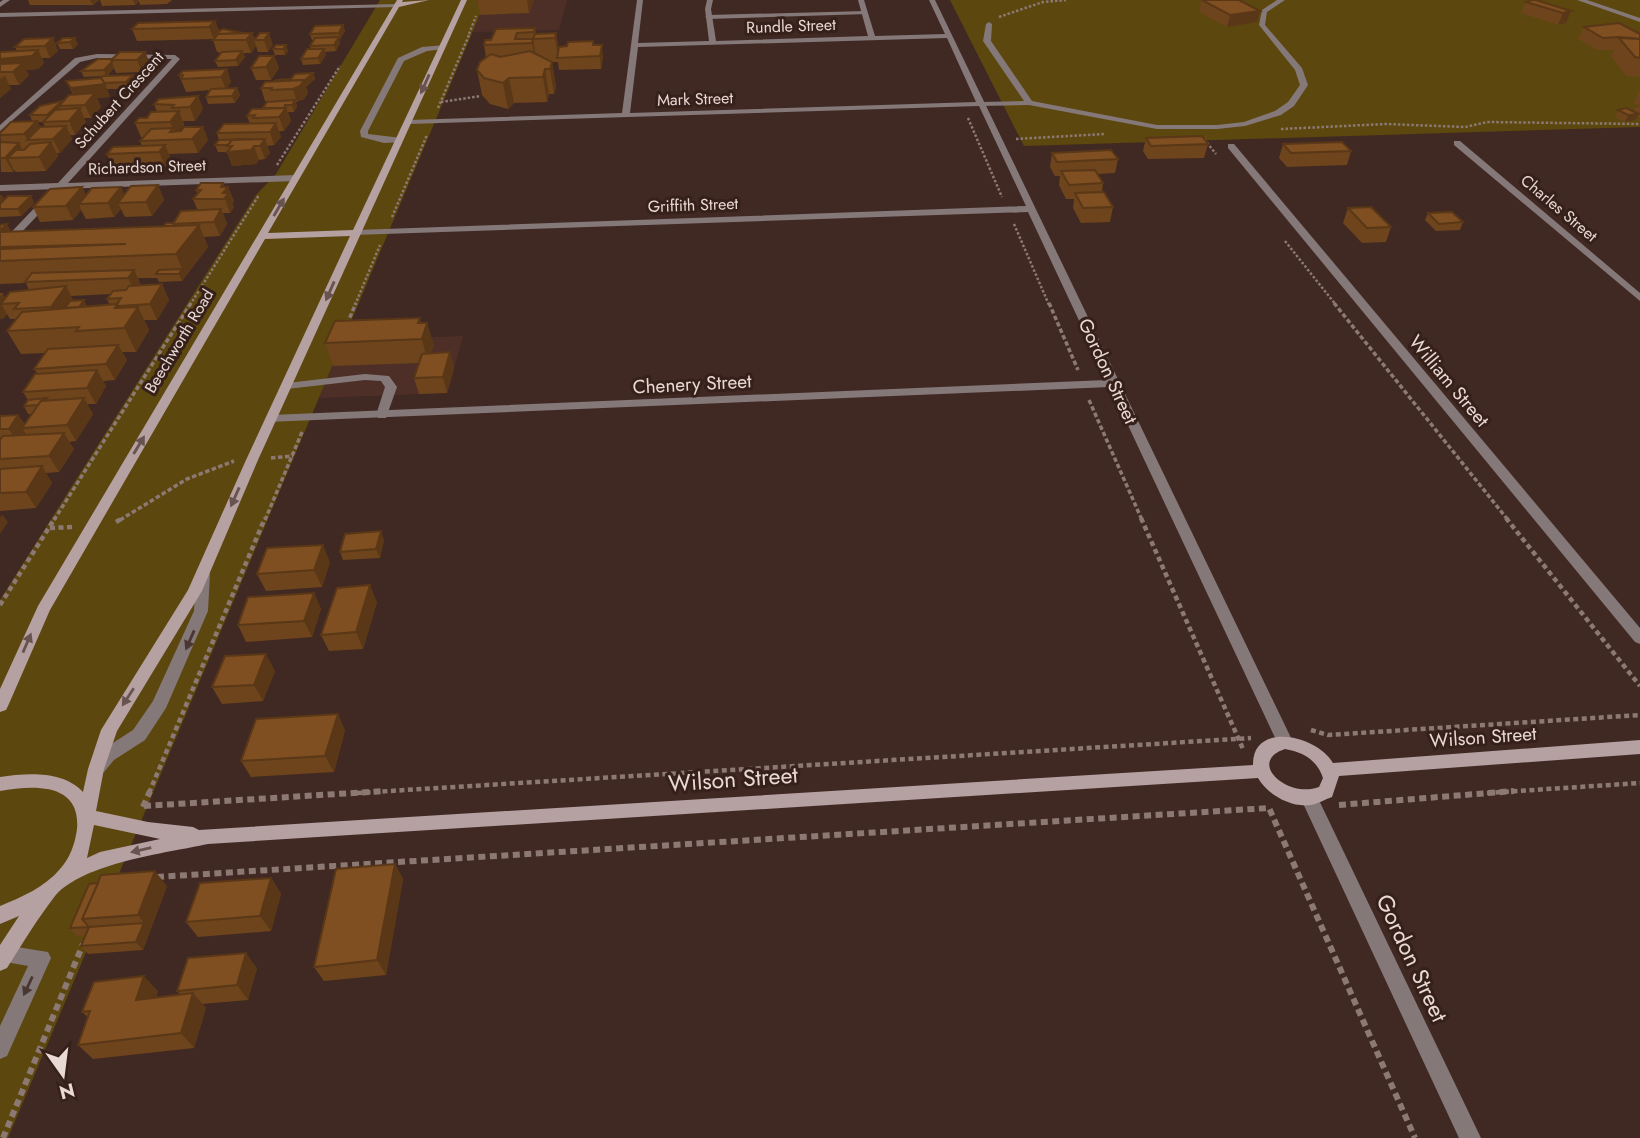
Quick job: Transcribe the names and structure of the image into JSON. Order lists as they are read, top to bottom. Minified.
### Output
{"streets":{"main road":["Beechworth Road","Wilson Street"],"street":["Rundle Street","Mark Street","Schubert Crescent","Richardson Street","Griffith Street","Charles Street","Gordon Street","William Street","Chenery Street"]},"crossings":[["Rundle Street","Gordon Street"],["Mark Street","Gordon Street"],["Mark Street","William Street"],["Schubert Crescent","Richardson Street"],["Richardson Street","Beechworth Road"],["Griffith Street","Gordon Street"],["Gordon Street","Chenery Street"],["Gordon Street","Wilson Street"]],"north":"bottom"}
